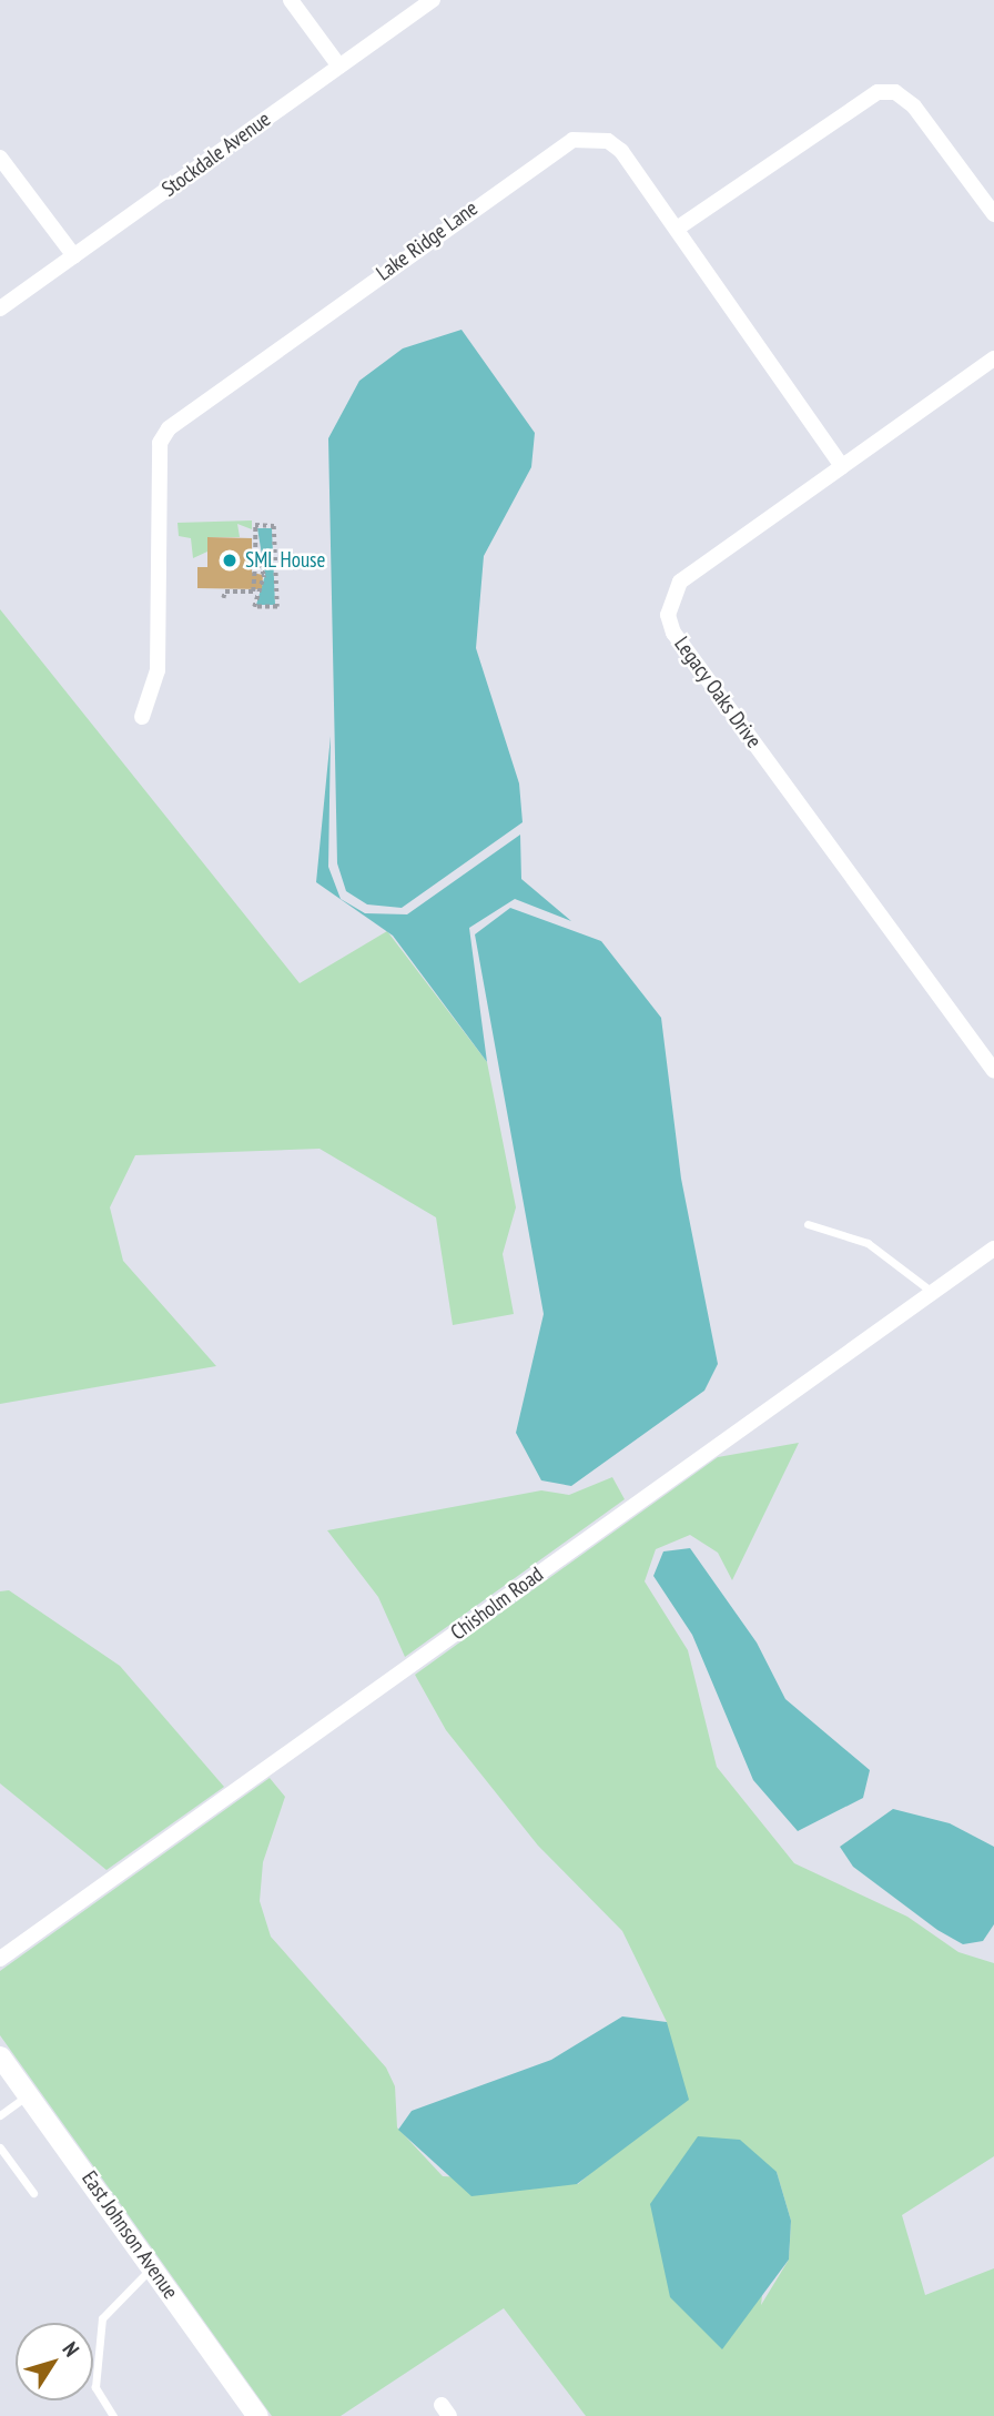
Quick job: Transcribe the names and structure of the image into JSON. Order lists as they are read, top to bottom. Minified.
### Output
{"streets":{"main road":["East Johnson Avenue"],"street":["Stockdale Avenue","Lake Ridge Lane","Legacy Oaks Drive","Chisholm Road"]},"crossings":[["Lake Ridge Lane","Legacy Oaks Drive"]],"places":["SML House"],"north":"top right"}
